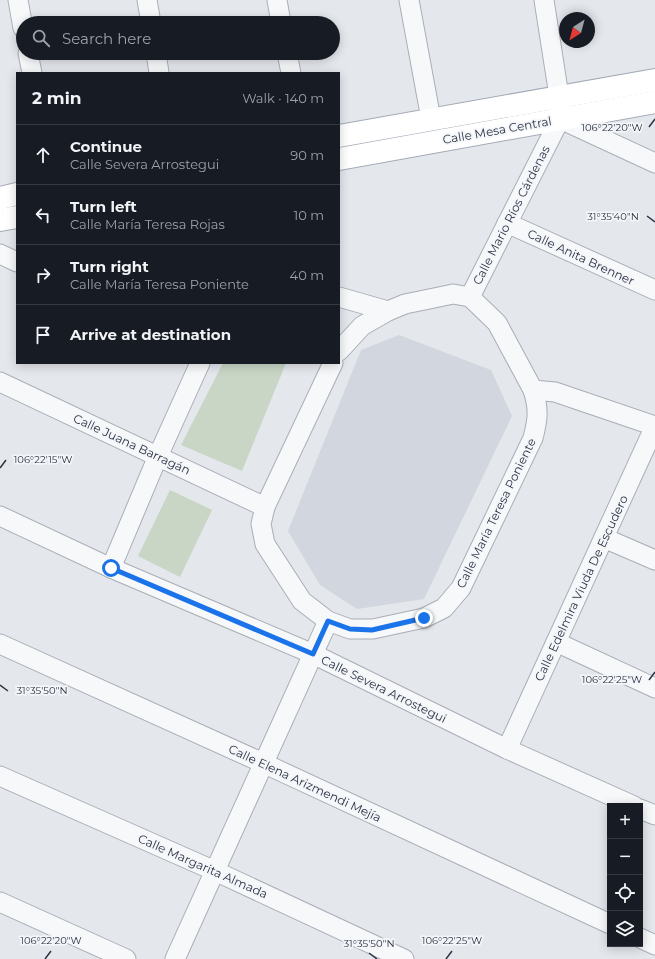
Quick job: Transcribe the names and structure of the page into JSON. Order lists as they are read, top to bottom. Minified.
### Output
{"streets":{"main road":["Calle Mesa Central"],"street":["Calle Mario Ríos Cárdenas","Calle Anita Brenner","Calle Juana Barragán","Calle María Teresa Poniente","Calle Edelmira Viuda De Escudero","Calle Severa Arrostegui","Calle Elena Arizmendi Mejía","Calle Margarita Almada"]},"crossings":[["Calle Mesa Central","Calle Mario Ríos Cárdenas"],["Calle Mario Ríos Cárdenas","Calle Anita Brenner"],["Calle Mario Ríos Cárdenas","Calle María Teresa Poniente"],["Calle Juana Barragán","Calle María Teresa Poniente"],["Calle Edelmira Viuda De Escudero","Calle Severa Arrostegui"]],"north":"bottom left","page":{"search":"Search here","heading":["2 min","Walk · 140 m"],"list":[["Continue","Calle Severa Arrostegui","90 m"],["Turn left","Calle María Teresa Rojas","10 m"],["Turn right","Calle María Teresa Poniente","40 m"],"Arrive at destination"],"map_buttons":["+","−"]},"coordinates":["106°22'20\"W","31°35'40\"N","106°22'15\"W","106°22'25\"W","31°35'50\"N"]}
